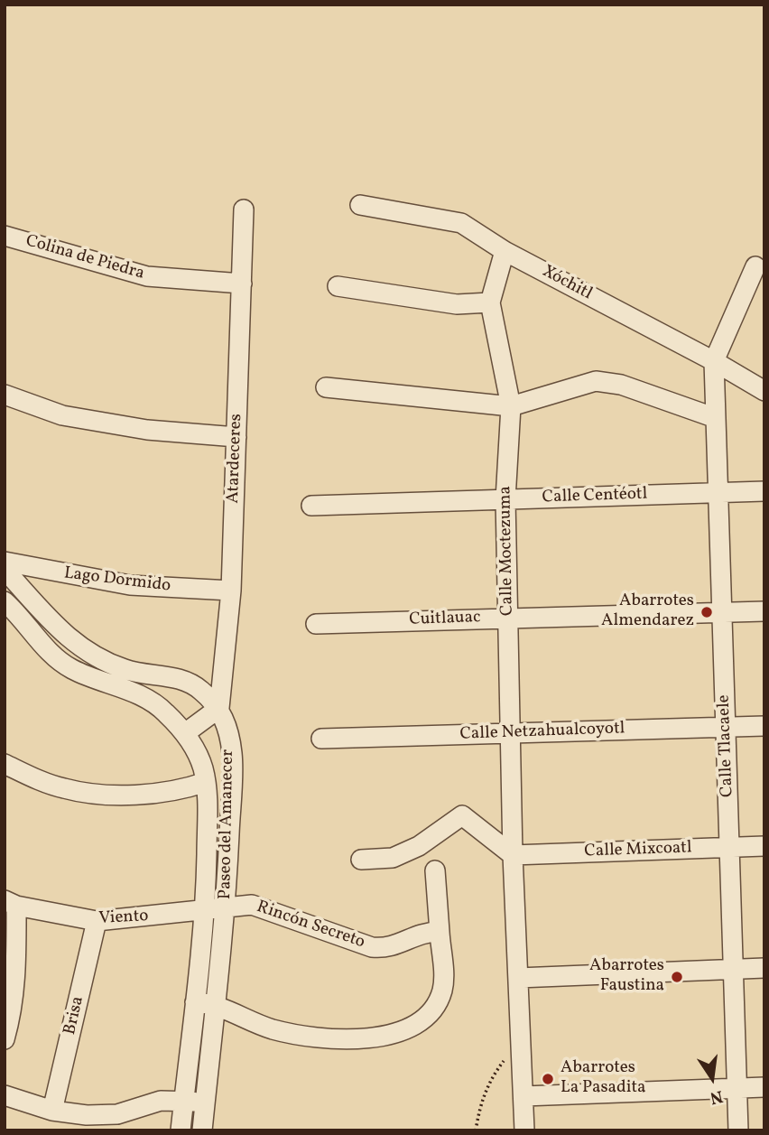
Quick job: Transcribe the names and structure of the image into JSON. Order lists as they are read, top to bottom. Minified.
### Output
{"streets":{"street":["Colina de Piedra","Xóchitl","Atardeceres","Calle Centéotl","Calle Moctezuma","Lago Dormido","Cuitlauac","Calle Netzahualcoyotl","Calle Tlacaele","Paseo del Amanecer","Calle Mixcoatl","Viento","Rincón Secreto","Brisa"]},"crossings":[["Colina de Piedra","Atardeceres"],["Xóchitl","Calle Moctezuma"],["Xóchitl","Calle Tlacaele"],["Atardeceres","Lago Dormido"],["Atardeceres","Paseo del Amanecer"],["Calle Centéotl","Calle Moctezuma"],["Calle Centéotl","Calle Tlacaele"],["Calle Moctezuma","Cuitlauac"],["Calle Moctezuma","Calle Netzahualcoyotl"],["Calle Moctezuma","Calle Mixcoatl"],["Cuitlauac","Calle Tlacaele"],["Calle Netzahualcoyotl","Calle Tlacaele"],["Calle Tlacaele","Calle Mixcoatl"],["Paseo del Amanecer","Viento"],["Paseo del Amanecer","Rincón Secreto"],["Viento","Rincón Secreto"],["Viento","Brisa"]],"places":["Abarrotes Almendarez","Abarrotes Faustina","Abarrotes La Pasadita"],"north":"bottom"}
